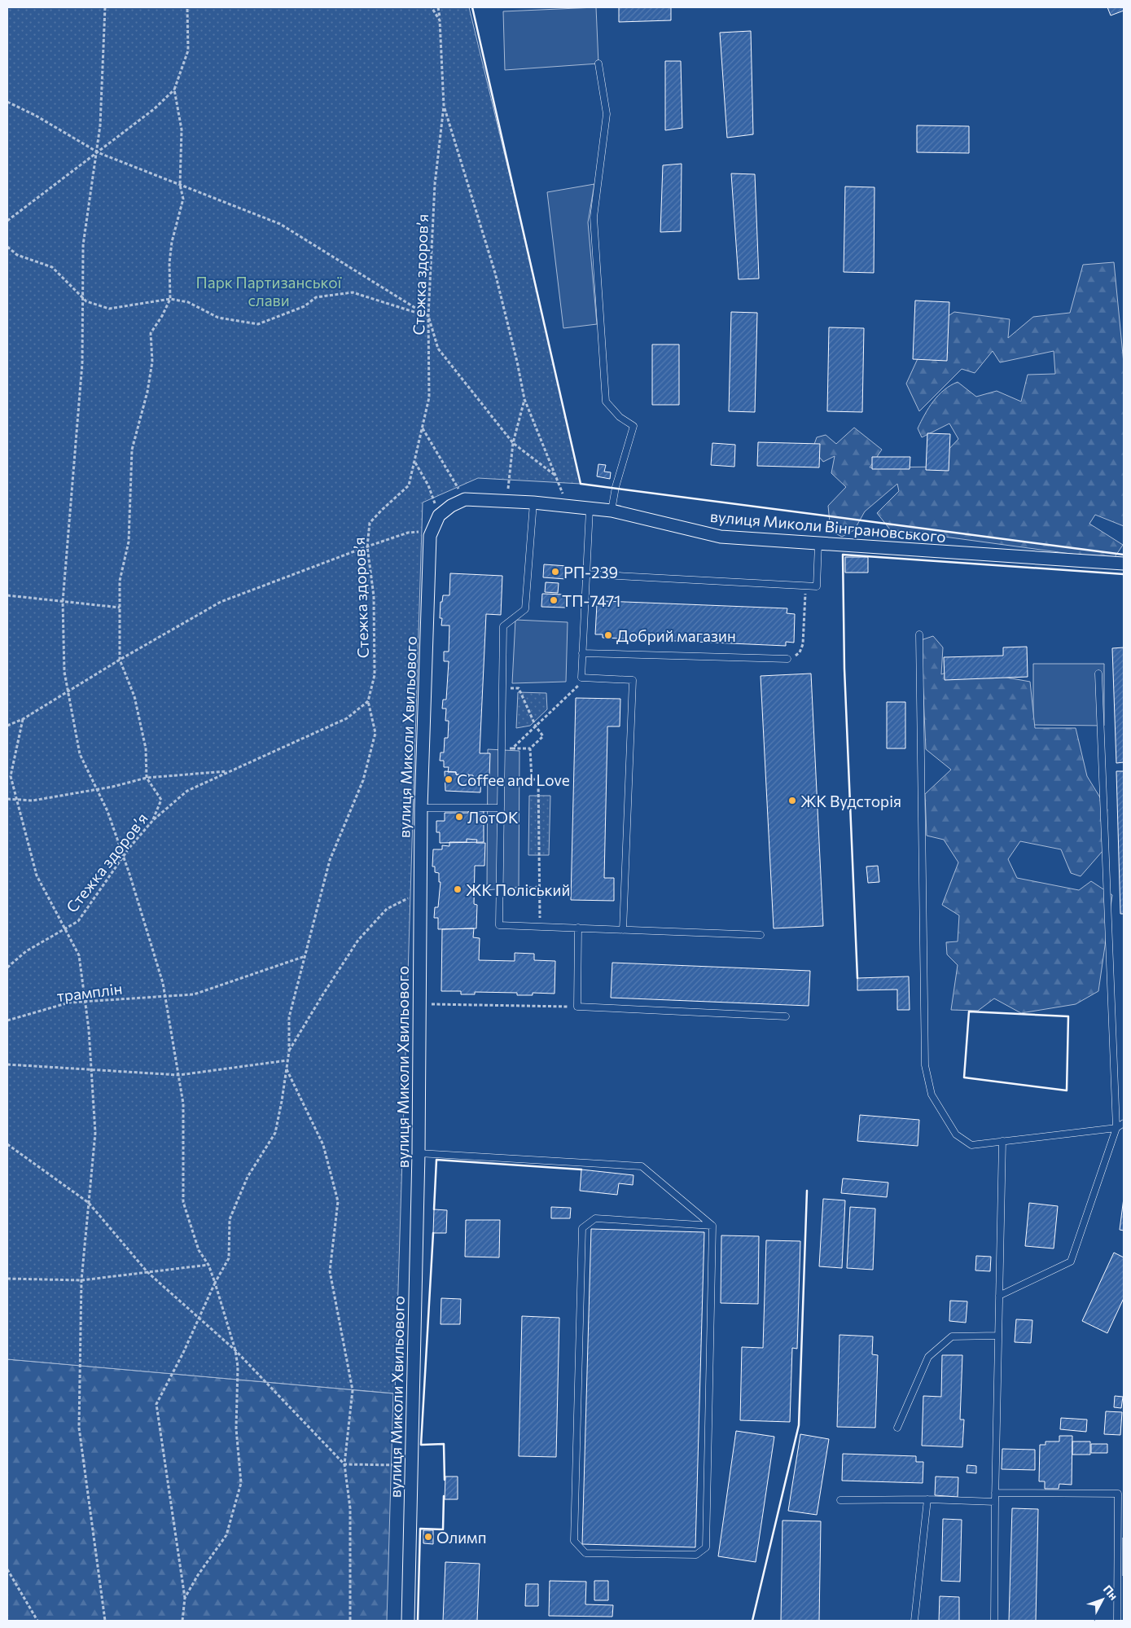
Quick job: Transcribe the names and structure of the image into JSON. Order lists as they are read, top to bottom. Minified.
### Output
{"streets":{"street":["вулиця Миколи Вінграновського","вулиця Миколи Хвильового"],"path":["Стежка здоров’я","трамплін"]},"parks":["Парк Партизанської слави"],"places":["РП-239","ТП-7471","Добрий магазин","Coffee and Love","ЖК Вудсторія","ЛотОК","ЖК Поліський","Олимп"],"north":"top right"}
